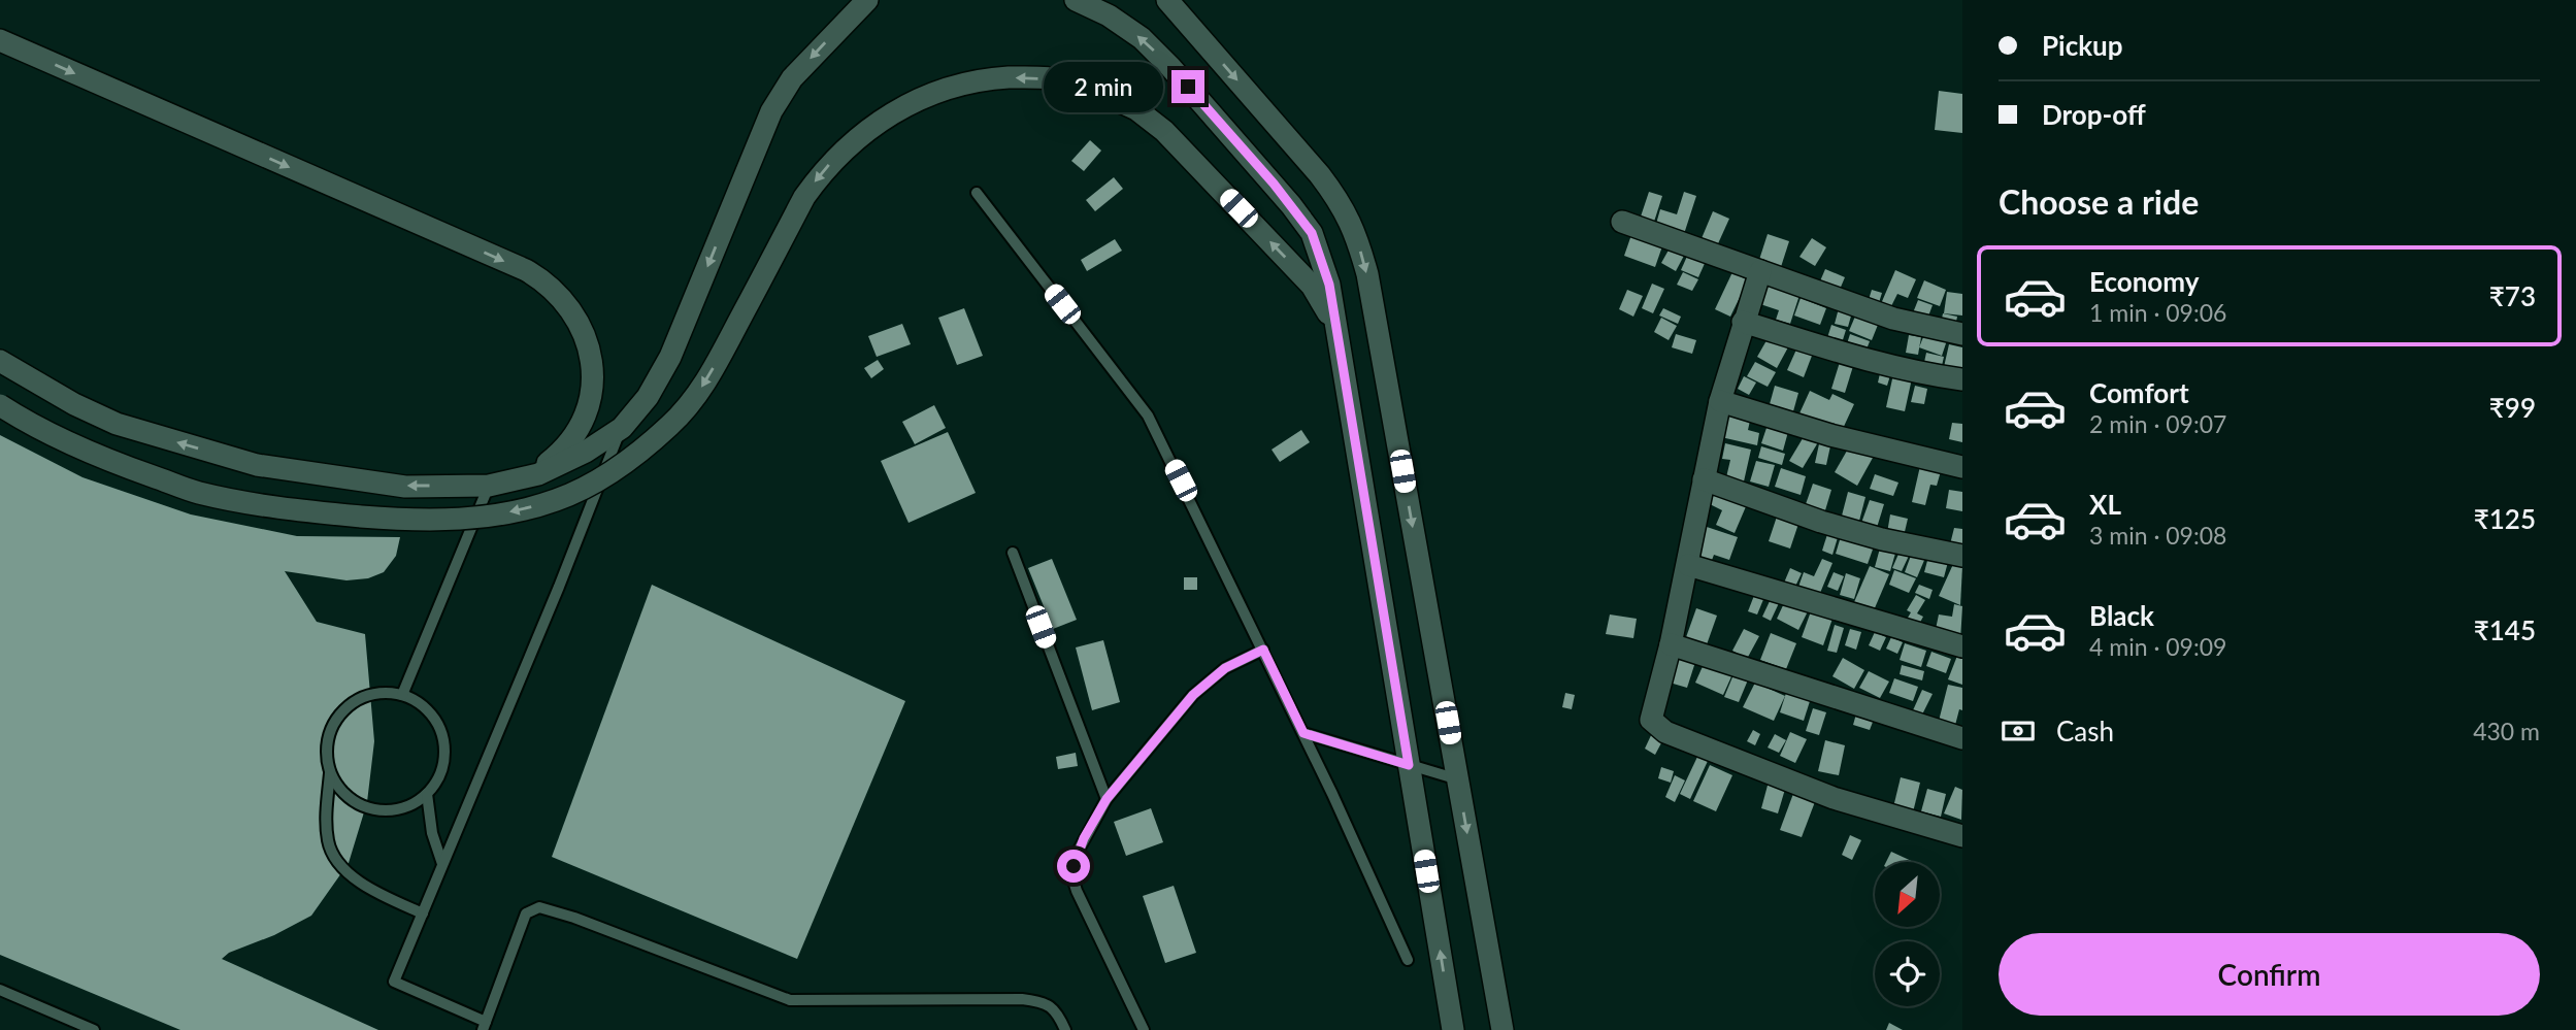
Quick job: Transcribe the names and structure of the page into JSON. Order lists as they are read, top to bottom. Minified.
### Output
{"north":"bottom left","page":{"banner":["Pickup","Drop-off"],"bubble":"2 min","heading":"Choose a ride","list":[{"name":"Economy","note":"1 min · 09:06","value":"₹73"},{"name":"Comfort","note":"2 min · 09:07","value":"₹99"},{"name":"XL","note":"3 min · 09:08","value":"₹125"},{"name":"Black","note":"4 min · 09:09","value":"₹145"}],"pay":["Cash","430 m"],"buttons":"Confirm"}}
